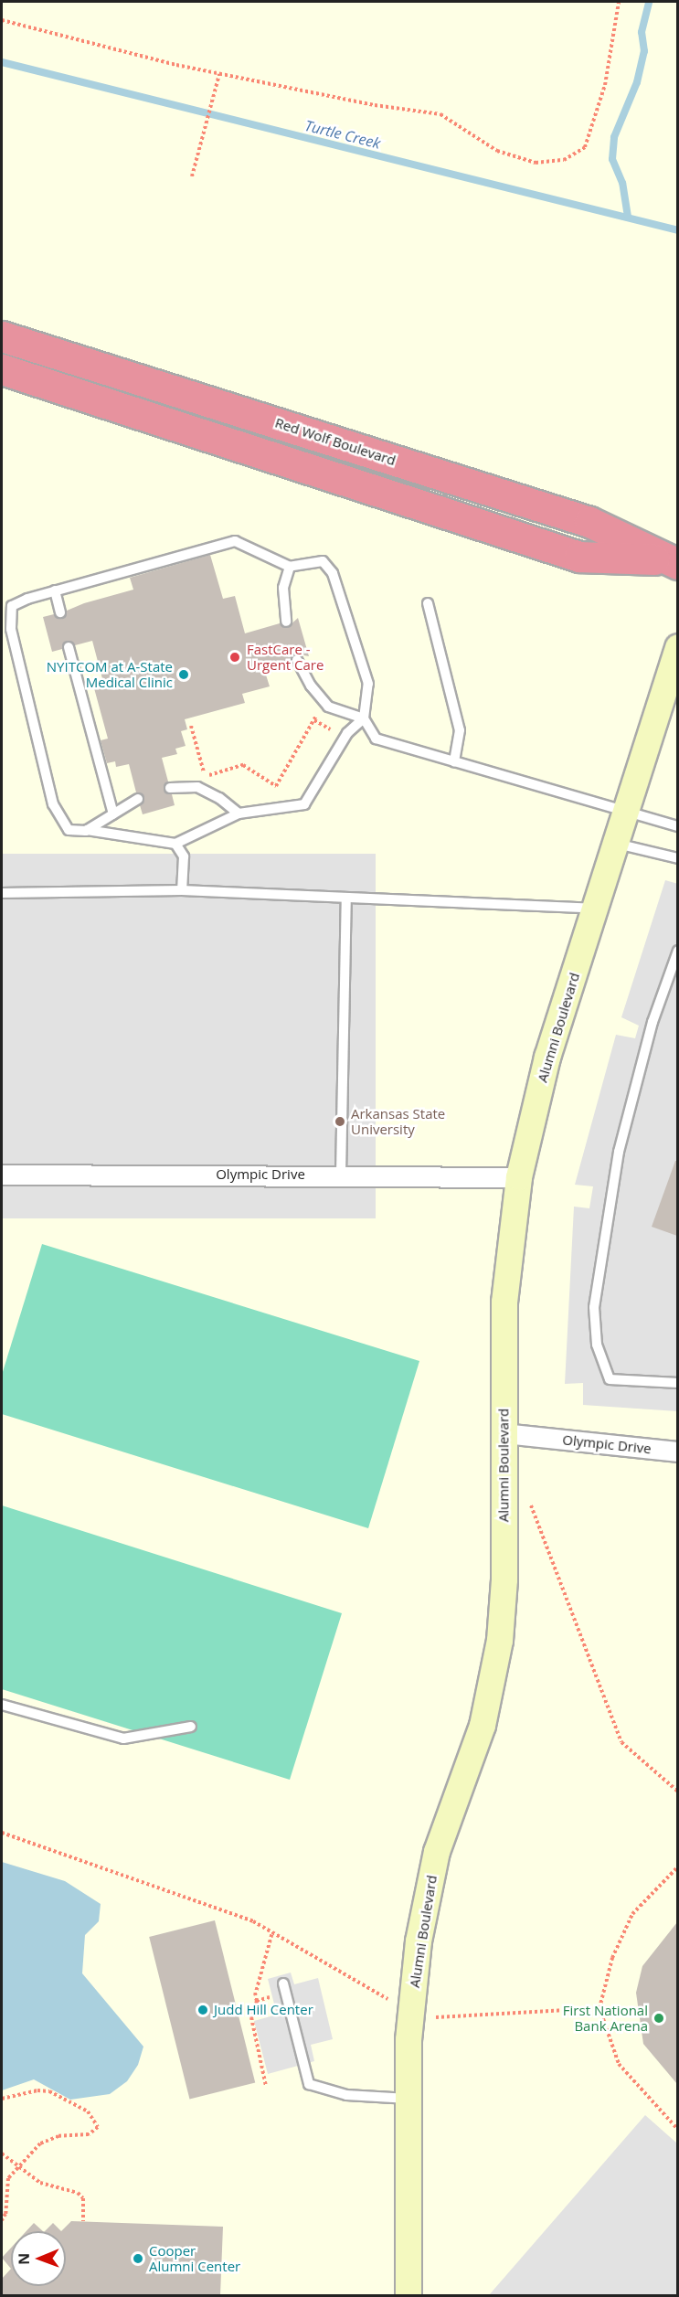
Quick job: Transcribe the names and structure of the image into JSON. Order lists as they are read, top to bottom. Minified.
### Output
{"streets":{"highway":["Red Wolf Boulevard"],"street":["Alumni Boulevard","Olympic Drive"]},"crossings":[["Alumni Boulevard","Olympic Drive"]],"water":["Turtle Creek"],"places":["FastCare - Urgent Care","NYITCOM at A-State Medical Clinic","Arkansas State University","Judd Hill Center","First National Bank Arena","Cooper Alumni Center"],"north":"left"}
